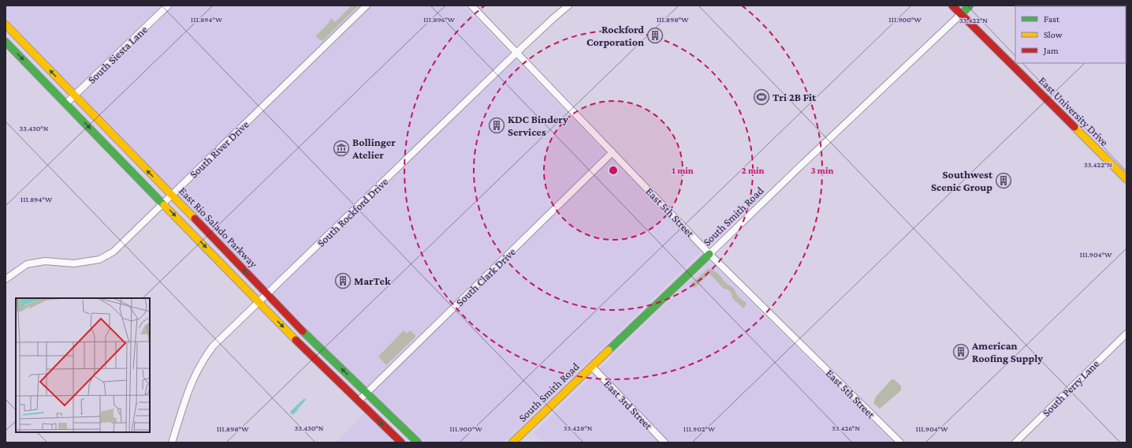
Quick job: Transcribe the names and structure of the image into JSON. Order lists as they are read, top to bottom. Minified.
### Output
{"streets":{"main road":["East University Drive","South Smith Road","East Rio Salado Parkway"],"street":["South Siesta Lane","South River Drive","South Rockford Drive","East 5th Street","South Clark Drive","South Perry Lane","East 3rd Street"]},"crossings":[["South Siesta Lane","East Rio Salado Parkway"],["East University Drive","South Smith Road"],["South River Drive","East Rio Salado Parkway"],["South Rockford Drive","East 5th Street"],["South Rockford Drive","East Rio Salado Parkway"],["East 5th Street","South Smith Road"],["East 5th Street","South Clark Drive"],["South Smith Road","East 3rd Street"],["East Rio Salado Parkway","South Clark Drive"]],"places":{"building":["Rockford Corporation","KDC Bindery Services","Southwest Scenic Group","MarTek","American Roofing Supply"],"sports":["Tri 2B Fit"],"museum":["Bollinger Atelier"]},"legend":["Fast","Slow","Jam"],"coordinates":["111.894°W","111.896°W","111.898°W","111.900°W","33.422°N","33.430°N","111.904°W","33.428°N","33.426°N","111.902°W"],"rings":["1 min","2 min","3 min"]}
